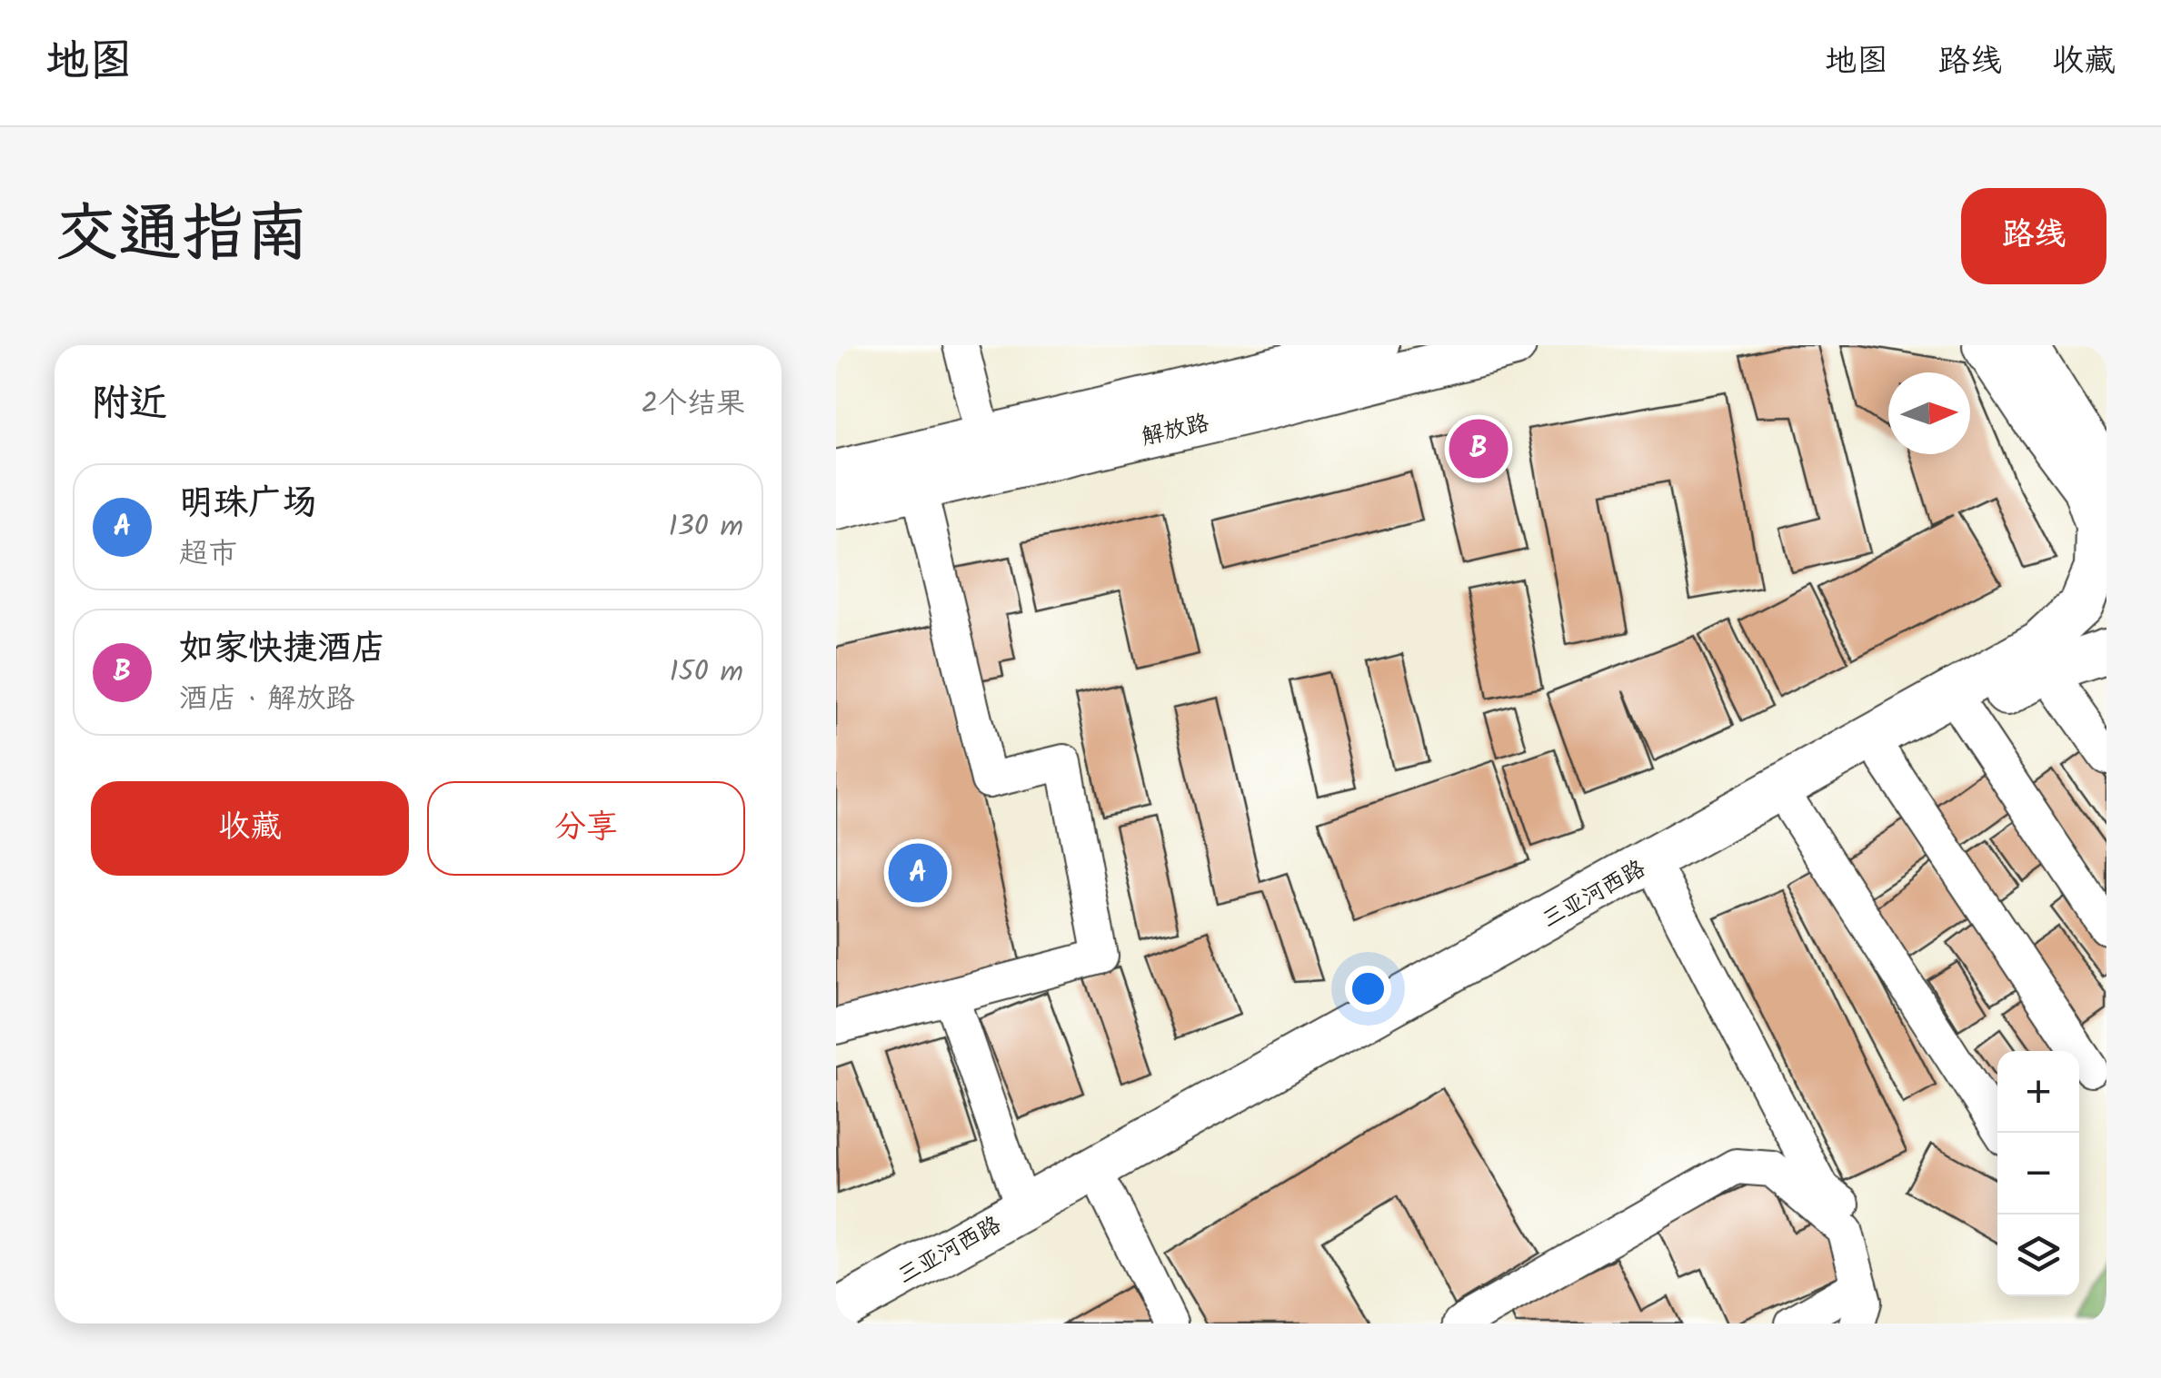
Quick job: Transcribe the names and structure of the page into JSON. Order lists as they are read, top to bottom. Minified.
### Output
{"streets":{"main road":["解放路","三亚河西路"]},"north":"right","page":{"header":"地图","nav":["地图","路线","收藏"],"title":"交通指南","buttons":["路线",["收藏","分享"]],"heading":["附近","2个结果"],"pins":["B","A"],"list":[{"mark":"A","name":"明珠广场","note":"超市","value":"130 m"},{"mark":"B","name":"如家快捷酒店","note":"酒店 · 解放路","value":"150 m"}],"map_buttons":["+","−"]}}
